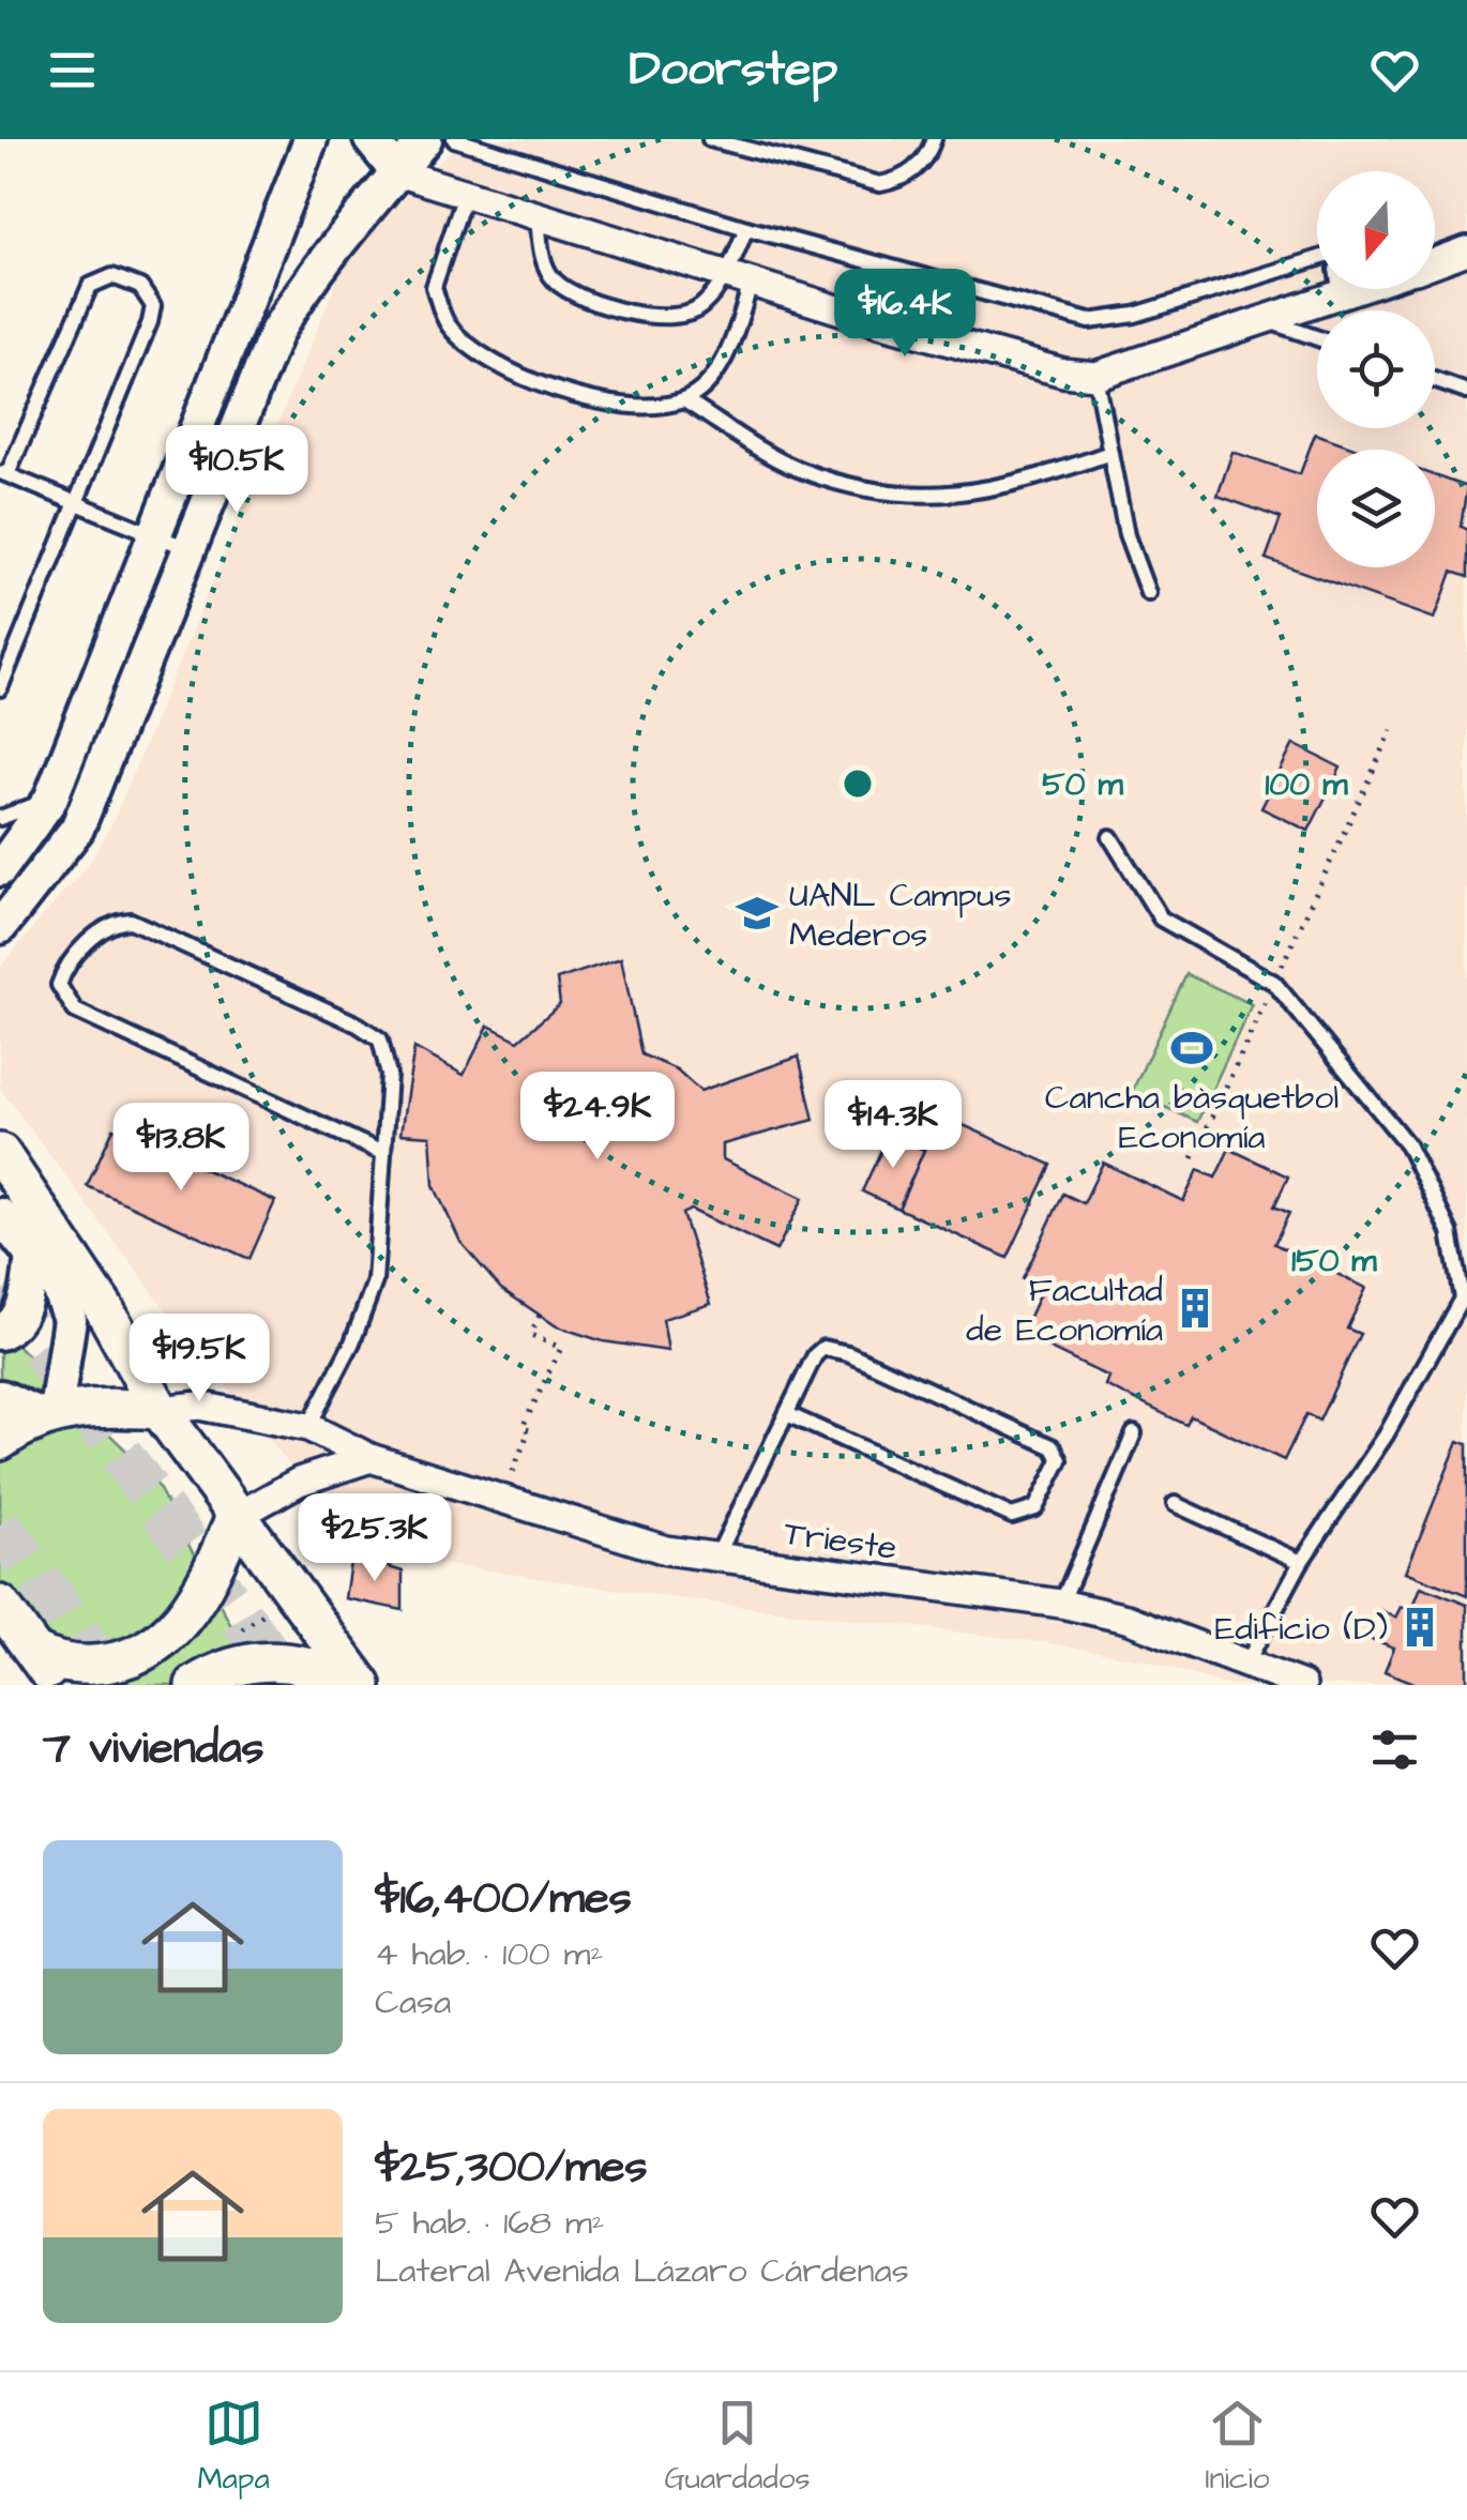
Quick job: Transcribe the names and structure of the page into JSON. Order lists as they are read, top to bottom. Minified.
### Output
{"streets":{"street":["Trieste"]},"places":{"school or university":["UANL Campus Mederos"],"sports":["Cancha bàsquetbol Economía"],"building":["Facultad de Economía","Edificio (D)"]},"north":"bottom","page":{"header":"Doorstep","price":["$16.4K","$10.5K","$24.9K","$14.3K","$13.8K","$19.5K","$25.3K"],"heading":"7 viviendas","list":[{"name":"$16,400/mes","note":"4 hab. · 100 m² · Casa"},{"name":"$25,300/mes","note":"5 hab. · 168 m² · Lateral Avenida Lázaro Cárdenas"}],"tabs":["Mapa","Guardados","Inicio"]},"rings":["50 m","100 m","150 m"]}
